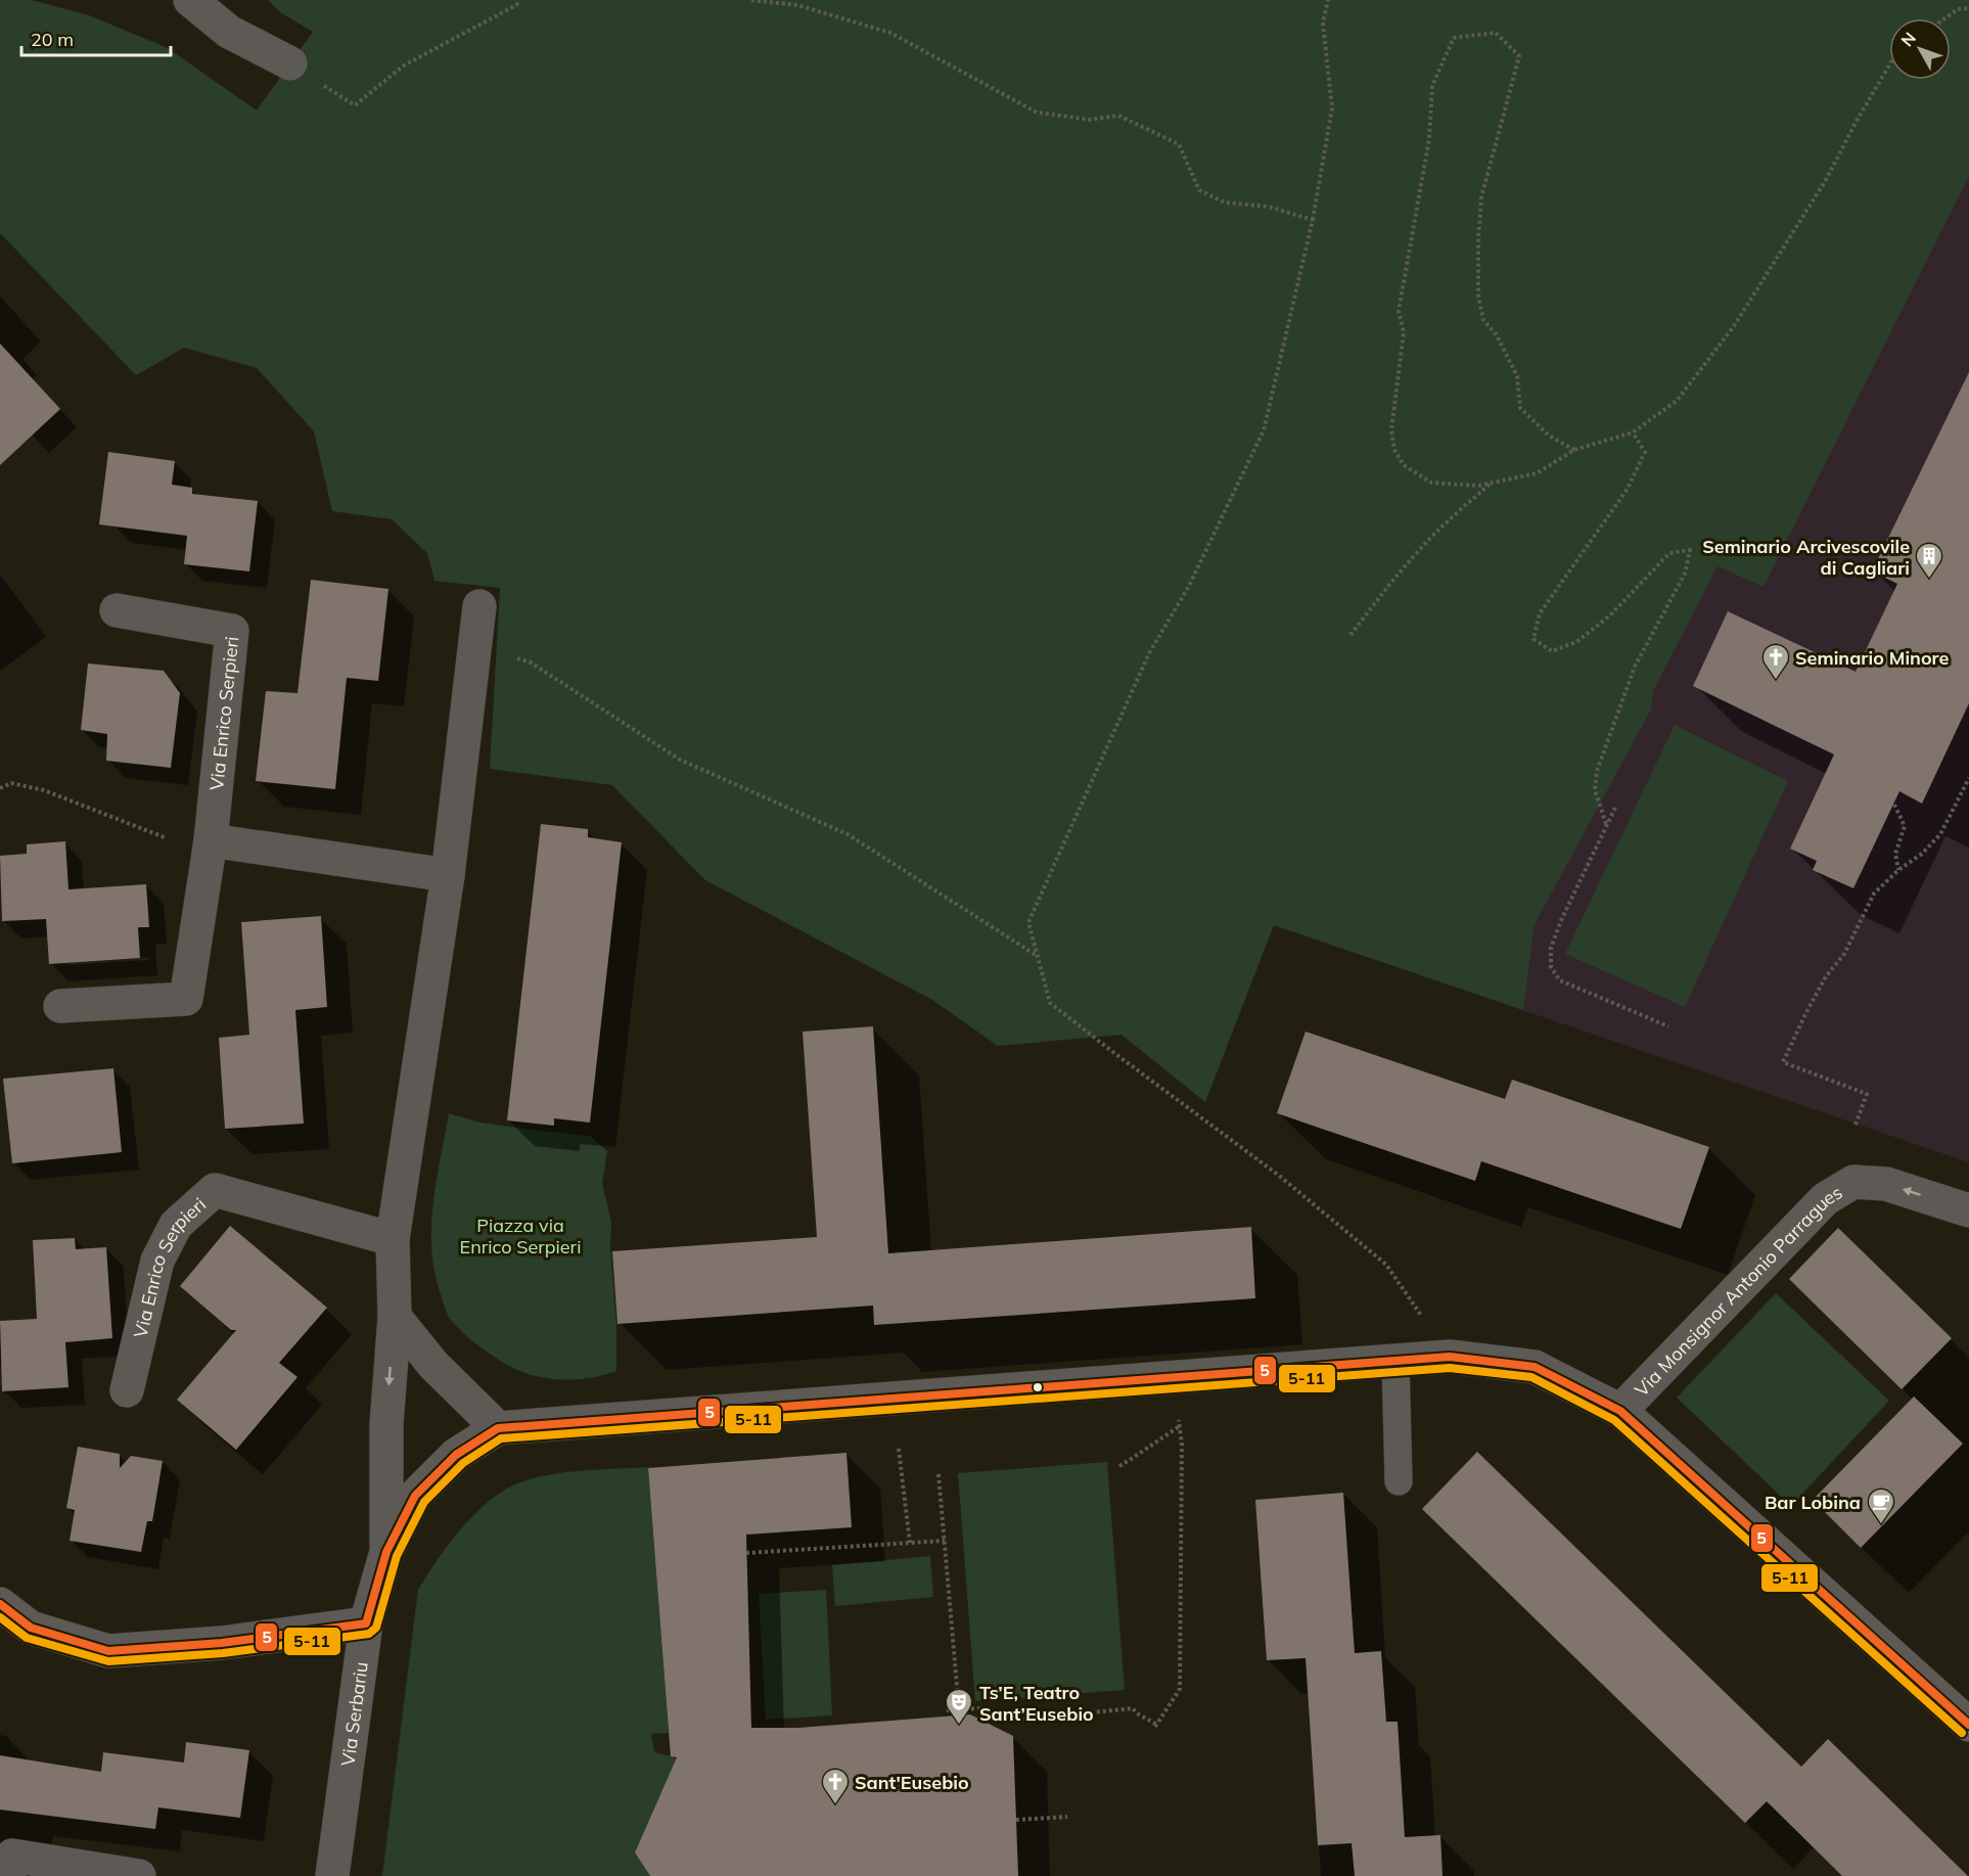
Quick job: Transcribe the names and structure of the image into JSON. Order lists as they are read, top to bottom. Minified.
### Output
{"streets":{"street":["Via Enrico Serpieri","Via Monsignor Antonio Parragues","Via Serbariu"]},"one_way":["Via Monsignor Antonio Parragues"],"parks":["Piazza via Enrico Serpieri"],"places":{"building":["Seminario Arcivescovile di Cagliari"],"church":["Seminario Minore","Sant'Eusebio"],"cafe":["Bar Lobina"],"theatre":["Ts’E, Teatro Sant’Eusebio"]},"lines":["transit line 5","transit line 5-11"],"scale_bar":"20 m","north":"top left"}
